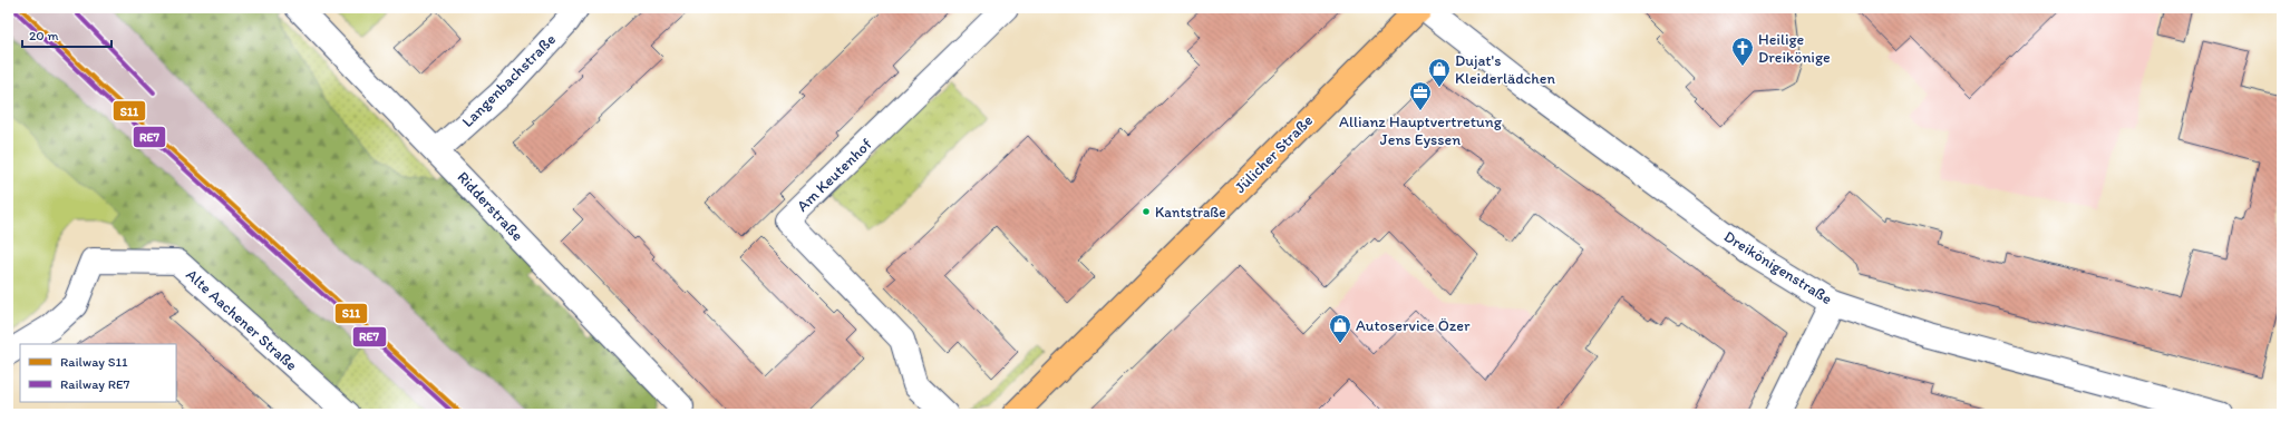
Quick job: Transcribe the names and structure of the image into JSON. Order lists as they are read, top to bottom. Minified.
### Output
{"streets":{"main road":["Jülicher Straße"],"street":["Langenbachstraße","Am Keutenhof","Ridderstraße","Dreikönigenstraße","Alte Aachener Straße"]},"crossings":[["Langenbachstraße","Ridderstraße"],["Jülicher Straße","Dreikönigenstraße"]],"places":{"church":["Heilige Dreikönige"],"shop":["Dujat's Kleiderlädchen","Autoservice Özer"],"office":["Allianz Hauptvertretung Jens Eyssen"],"other":["Kantstraße"]},"lines":["rail line S11","rail line RE7"],"legend":["Railway S11","Railway RE7"],"scale_bar":"20 m"}
